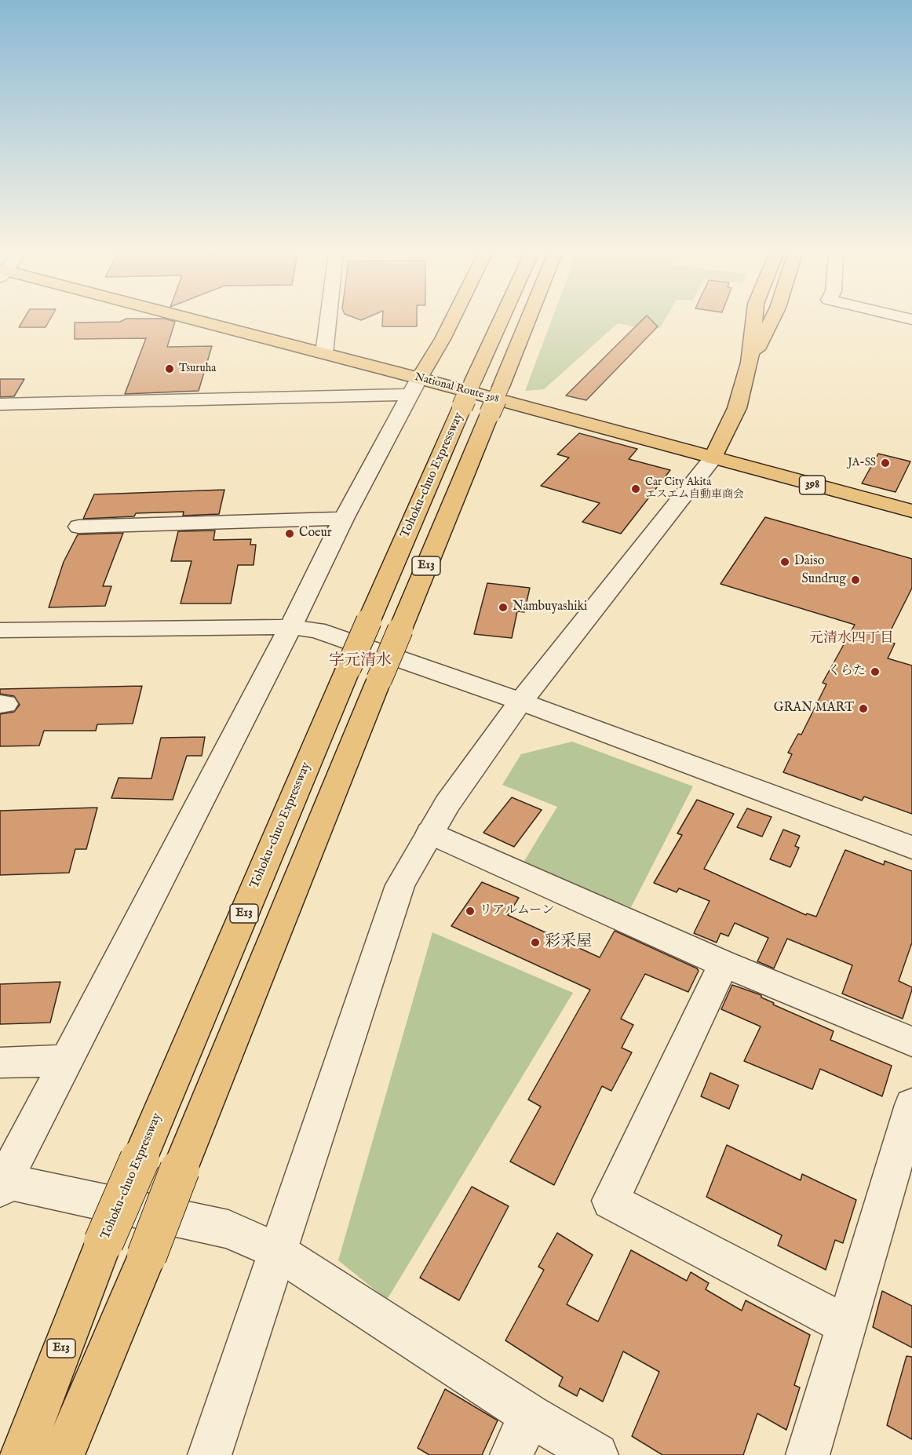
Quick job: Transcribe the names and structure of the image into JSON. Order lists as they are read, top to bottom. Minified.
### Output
{"streets":{"main road":["National Route 398","Tohoku-chuo Expressway","398","E13"]},"districts":["元清水四丁目","字元清水"],"places":["Tsuruha","JA-SS","Car City Akita エスエム自動車商会","Coeur","Daiso","Sundrug","Nambuyashiki","くらた","GRAN MART","リアルムーン","彩采屋"]}
